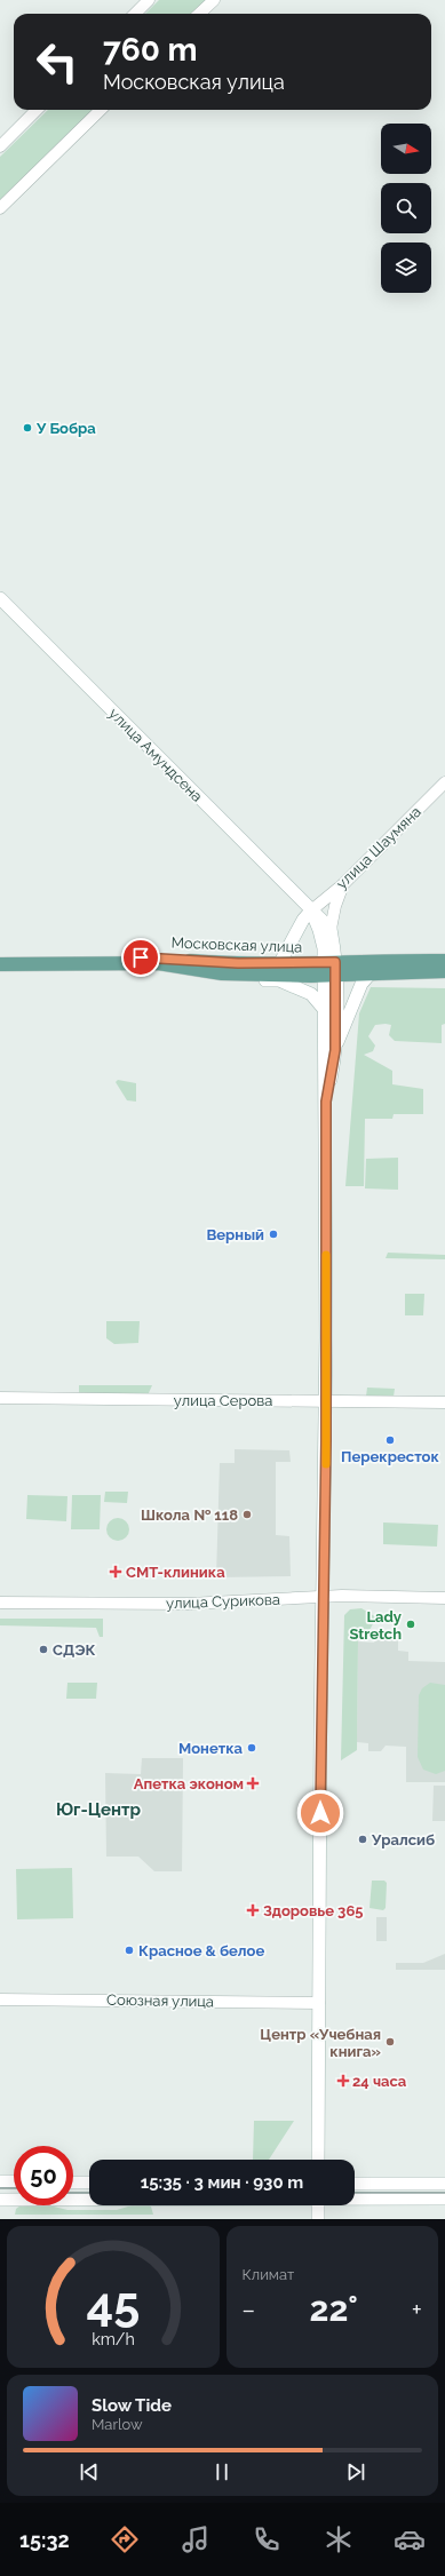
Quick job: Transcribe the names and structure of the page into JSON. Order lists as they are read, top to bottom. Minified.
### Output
{"streets":{"main road":["улица Амундсена","Московская улица"],"street":["улица Шаумяна","улица Серова","улица Сурикова","Союзная улица"]},"crossings":[["улица Амундсена","улица Шаумяна"]],"districts":["Юг-Центр"],"places":{"other":["У Бобра","Верный","Перекресток","Школа № 118","Lady Stretch","СДЭК","Монетка","Уралсиб","Красное & белое","Центр «Учебная книга»"],"health":["СМТ-клиника","Апетка эконом","Здоровье 365","24 часа"]},"north":"right","page":{"turn":["760 m","Московская улица"],"limit":"50","trip":"15:35 · 3 мин · 930 m","tile":"Климат","heat":["−","22°","+"],"song":["Slow Tide","Marlow"],"tabs":"15:32","gauge":["45","km/h"]}}
